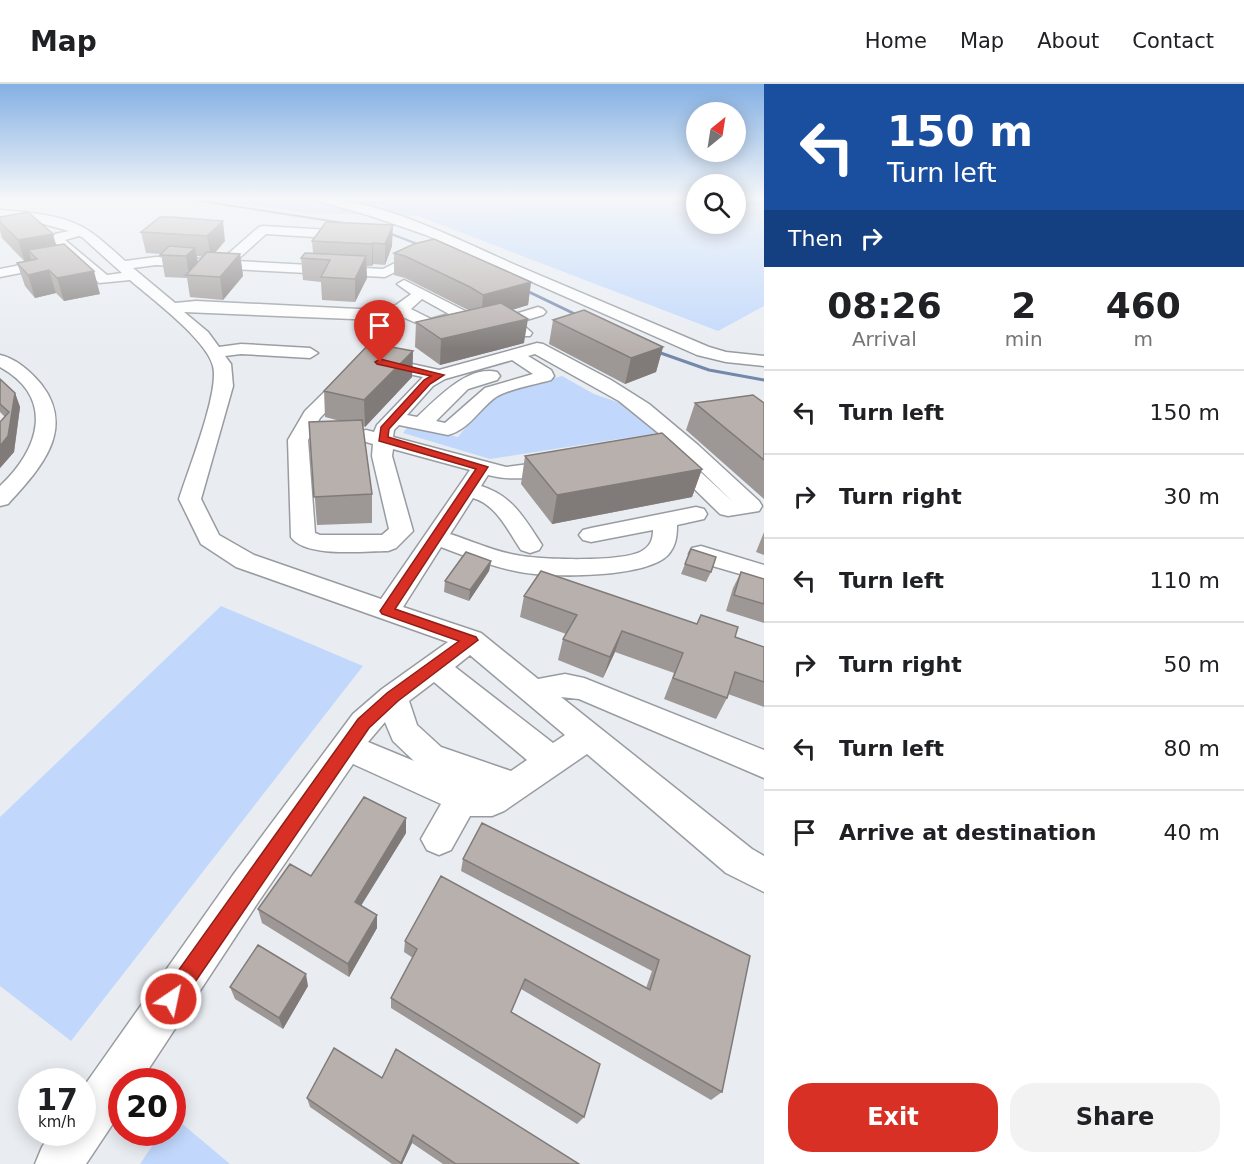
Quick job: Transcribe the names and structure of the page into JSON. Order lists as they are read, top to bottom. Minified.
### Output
{"north":"top right","page":{"header":"Map","nav":["Home","Map","About","Contact"],"turn":["150 m","Turn left"],"then":"Then","eta":["08:26","Arrival","2","min","460","m"],"list":[{"name":"Turn left","value":"150 m"},{"name":"Turn right","value":"30 m"},{"name":"Turn left","value":"110 m"},{"name":"Turn right","value":"50 m"},{"name":"Turn left","value":"80 m"},{"name":"Arrive at destination","value":"40 m"}],"speed":"17 km/h","limit":"20","buttons":["Exit","Share"]}}
